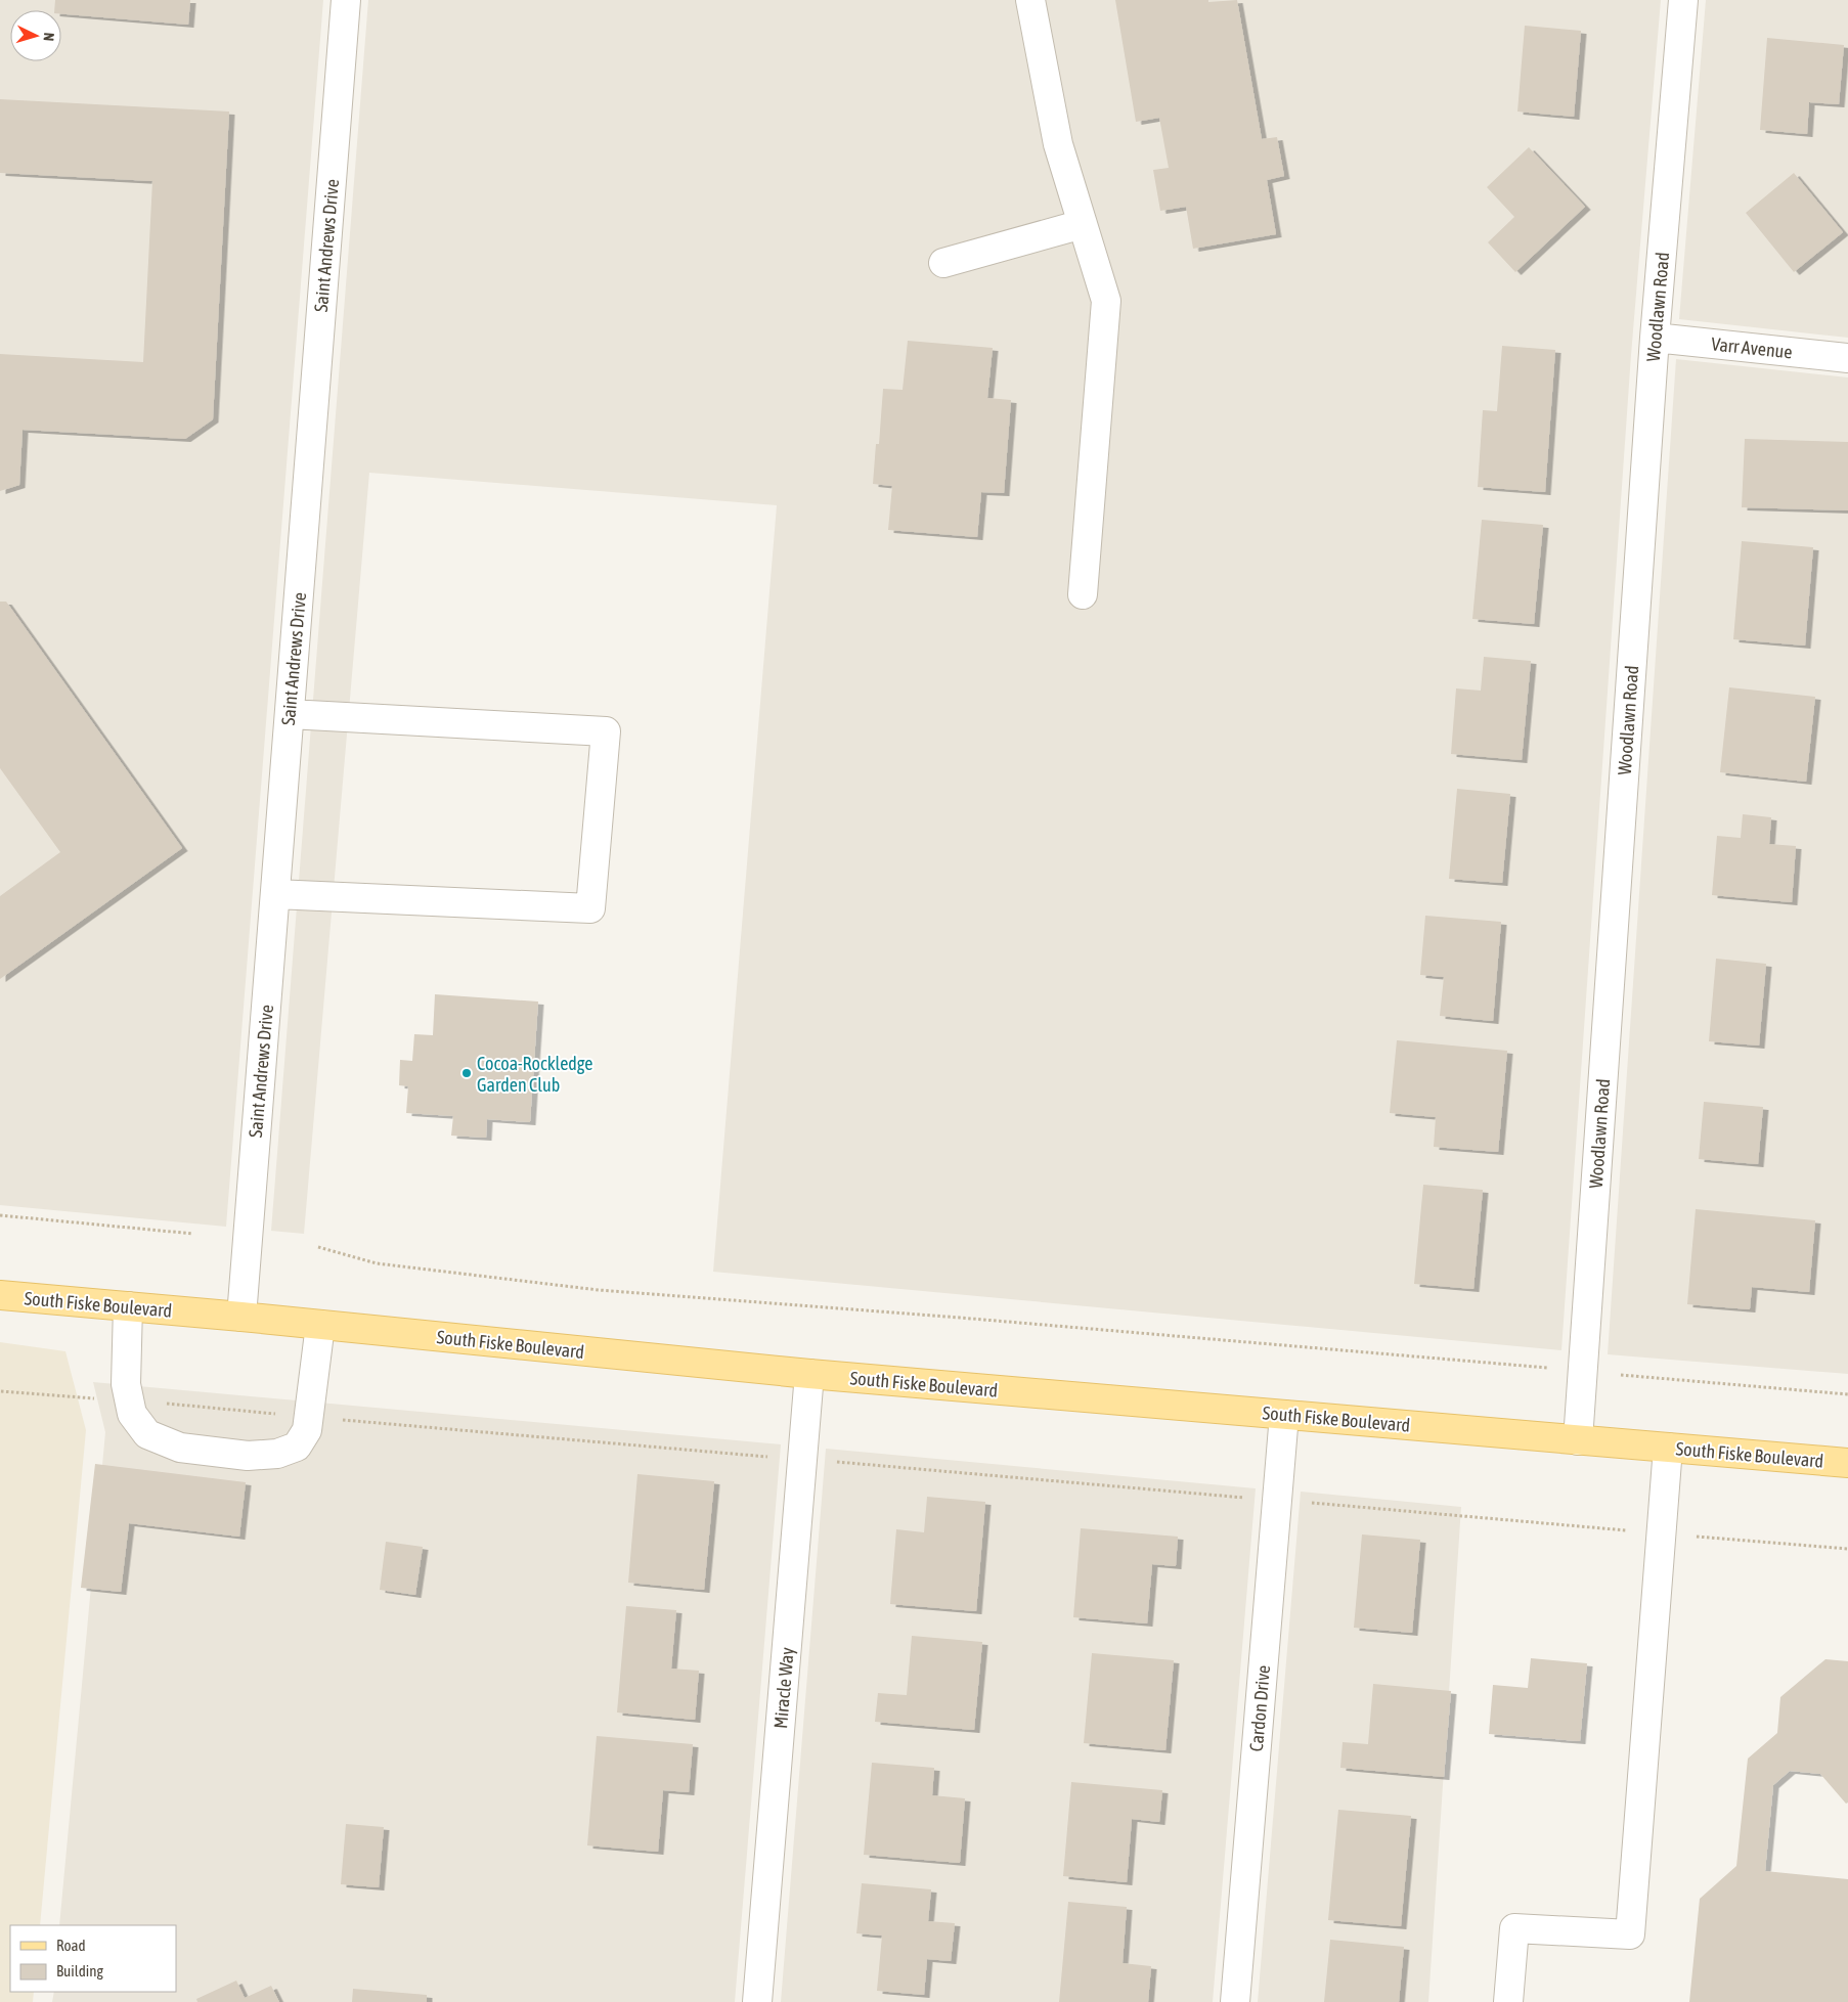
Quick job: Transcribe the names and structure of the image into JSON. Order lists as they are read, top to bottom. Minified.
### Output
{"streets":{"main road":["South Fiske Boulevard"],"street":["Saint Andrews Drive","Woodlawn Road","Varr Avenue","Miracle Way","Cardon Drive"]},"crossings":[["Saint Andrews Drive","South Fiske Boulevard"],["Woodlawn Road","Varr Avenue"],["Woodlawn Road","South Fiske Boulevard"],["South Fiske Boulevard","Miracle Way"],["South Fiske Boulevard","Cardon Drive"]],"places":["Cocoa-Rockledge Garden Club"],"legend":["Road","Building"],"north":"right"}
